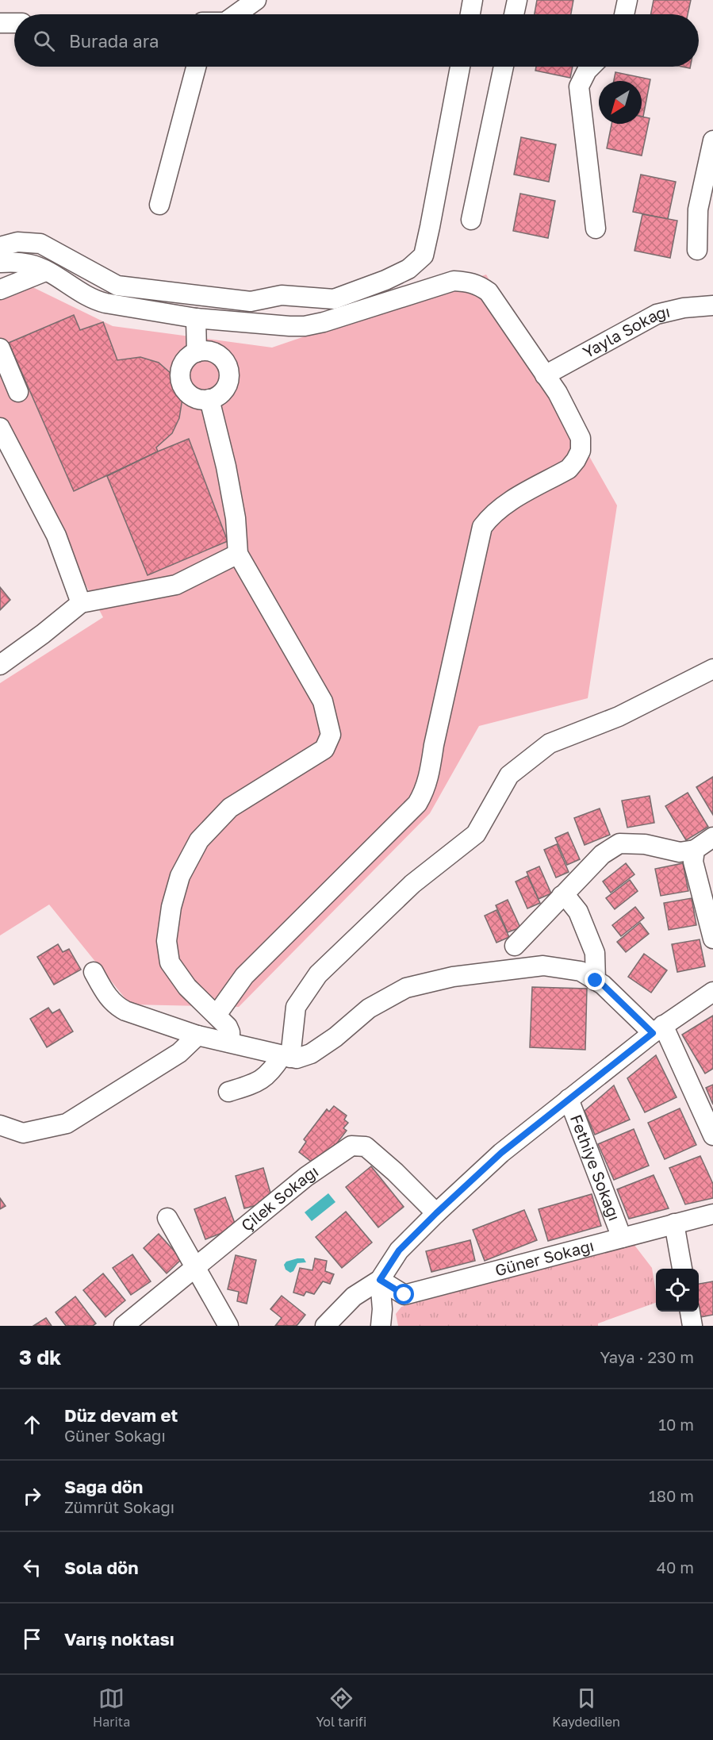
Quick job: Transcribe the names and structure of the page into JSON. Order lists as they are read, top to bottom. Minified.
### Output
{"streets":{"street":["Yayla Sokağı","Fethiye Sokağı","Çilek Sokağı","Güner Sokağı"]},"crossings":[["Fethiye Sokağı","Güner Sokağı"]],"north":"bottom left","page":{"search":"Burada ara","heading":["3 dk","Yaya · 230 m"],"list":[["Düz devam et","Güner Sokağı","10 m"],["Sağa dön","Zümrüt Sokağı","180 m"],["Sola dön","40 m"],"Varış noktası"],"nav":["Harita","Yol tarifi","Kaydedilen"]}}
